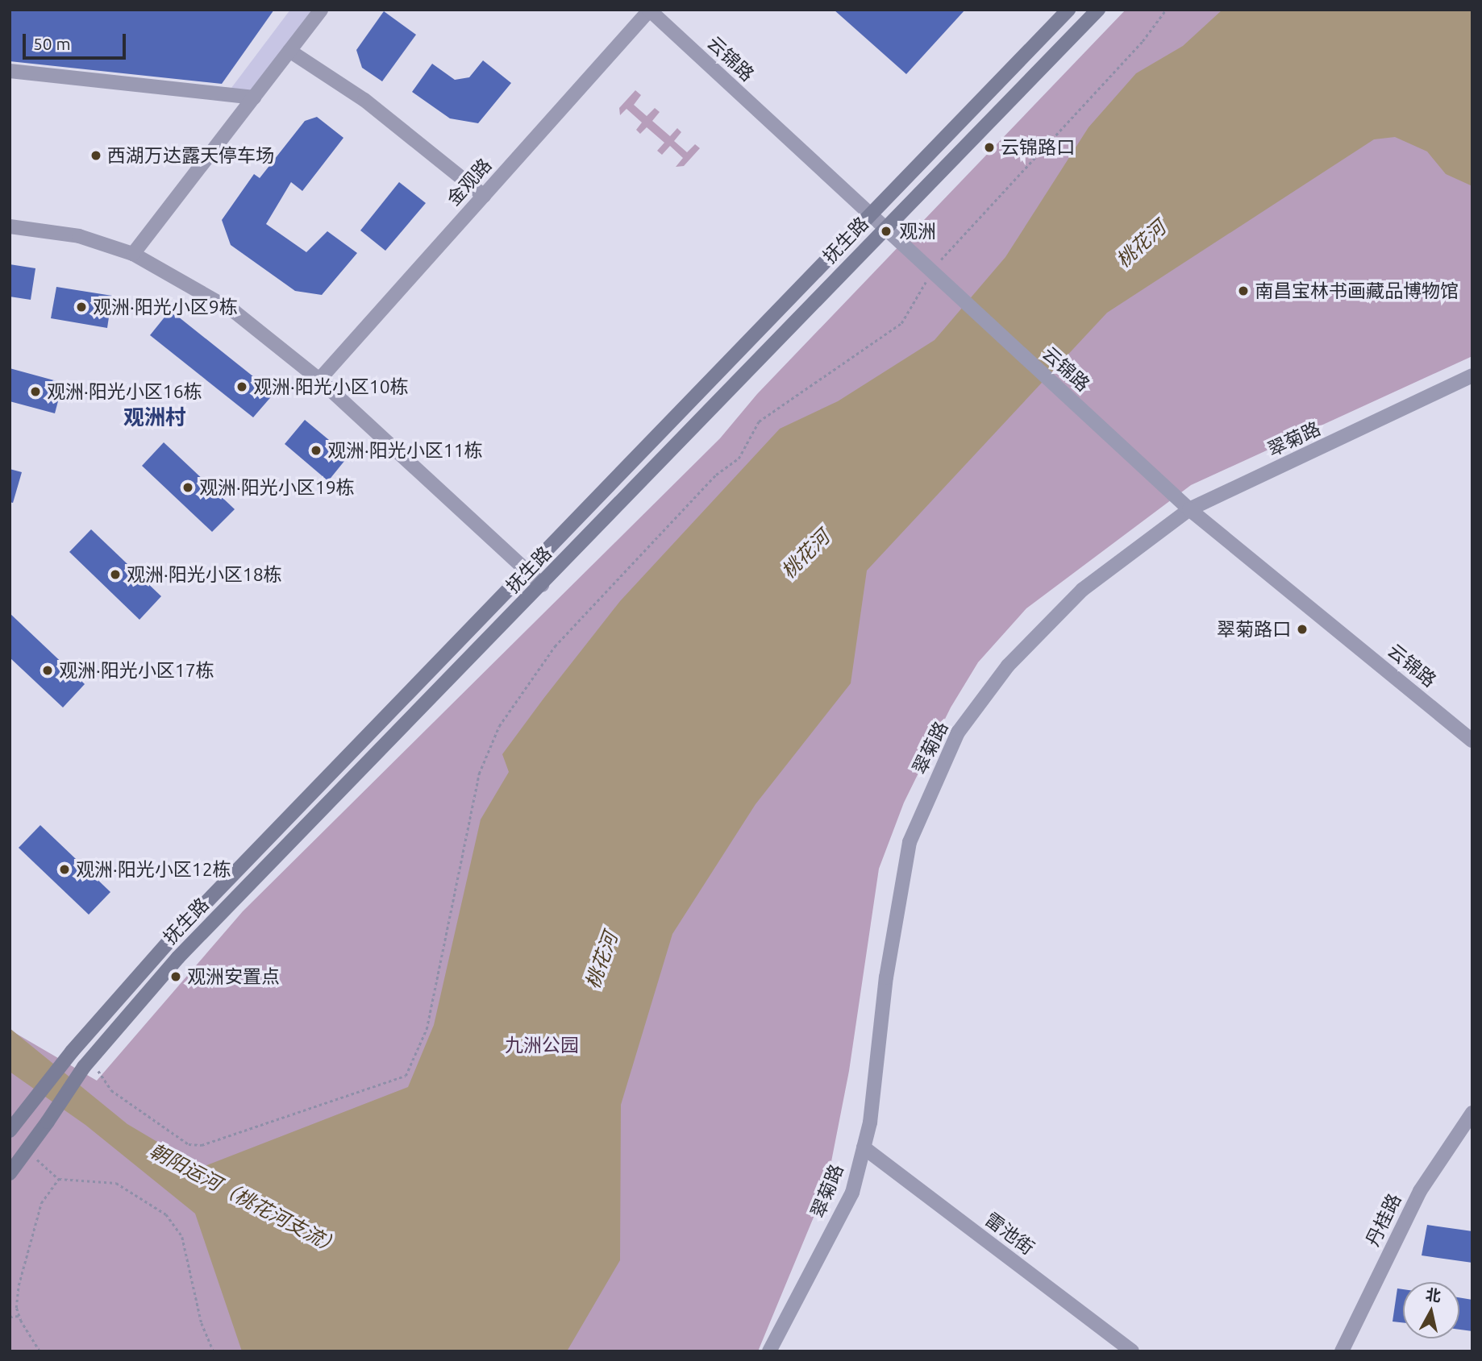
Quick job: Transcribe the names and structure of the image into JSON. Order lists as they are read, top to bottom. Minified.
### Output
{"streets":{"main road":["抚生路"],"street":["云锦路","金观路","翠菊路","丹桂路","雷池街"]},"crossings":[["云锦路","金观路"],["云锦路","抚生路"],["云锦路","翠菊路"],["翠菊路","雷池街"]],"districts":["观洲村"],"water":["桃花河","朝阳运河（桃花河支流）"],"parks":["九洲公园"],"places":["云锦路口","西湖万达露天停车场","观洲","南昌宝林书画藏品博物馆","观洲·阳光小区9栋","观洲·阳光小区10栋","观洲·阳光小区16栋","观洲·阳光小区11栋","观洲·阳光小区19栋","观洲·阳光小区18栋","翠菊路口","观洲·阳光小区17栋","观洲·阳光小区12栋","观洲安置点"],"scale_bar":"50 m","north":"top"}
